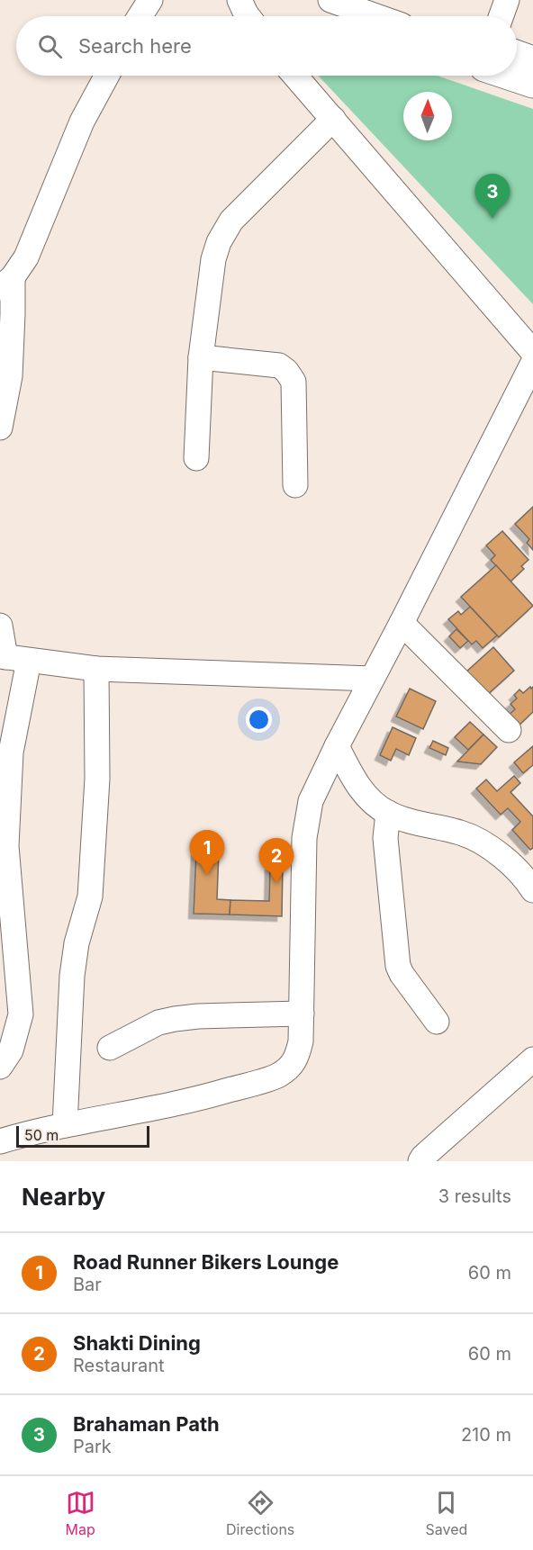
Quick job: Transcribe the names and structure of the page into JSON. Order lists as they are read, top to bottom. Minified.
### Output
{"scale_bar":"50 m","north":"top","page":{"search":"Search here","pins":["3","1","2"],"scale":"50 m","heading":["Nearby","3 results"],"list":[{"mark":"1","name":"Road Runner Bikers Lounge","note":"Bar","value":"60 m"},{"mark":"2","name":"Shakti Dining","note":"Restaurant","value":"60 m"},{"mark":"3","name":"Brahaman Path","note":"Park","value":"210 m"}],"nav":["Map","Directions","Saved"]}}
